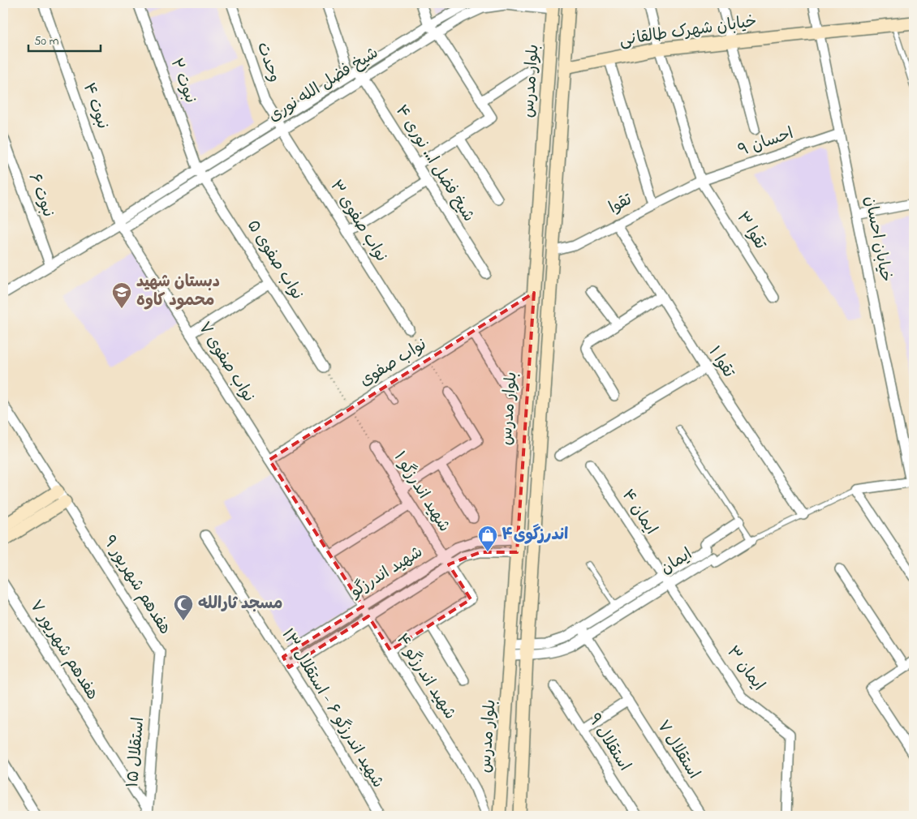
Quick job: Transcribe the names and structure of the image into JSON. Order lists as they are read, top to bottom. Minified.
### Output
{"streets":{"main road":["خیابان شهرک طالقانی","بلوار مدرس"],"street":["وحدت","نبوت ۲","شیخ فضل الله نوری","نبوت ۴","احسان ۹","شیخ فضل ا... نوری ۴","نبوت ۶","تقوا","نواب صفوی ۳","تقوا ۳","خیابان احسان","نواب صفوی ۵","نواب صفوی ۷","تقوا ۱","نواب صفوی","شهید اندرزگو ۱","ایمان ۴","ایمان","شهید اندرزگو","هفدهم شهریور ۹","هفدهم شهریور ۷","ایمان ۳","شهید اندرزگو ۴","شهید اندرزگو ۶ - استقلال ۱۳","استقلال ۹","استقلال ۷","استقلال ۱۵"]},"crossings":[["خیابان شهرک طالقانی","بلوار مدرس"],["خیابان شهرک طالقانی","تقوا ۳"],["خیابان شهرک طالقانی","خیابان احسان"],["وحدت","شیخ فضل الله نوری"],["وحدت","نواب صفوی ۳"],["نبوت ۲","شیخ فضل الله نوری"],["نبوت ۲","نواب صفوی ۵"],["بلوار مدرس","شیخ فضل الله نوری"],["بلوار مدرس","تقوا"],["بلوار مدرس","نواب صفوی"],["بلوار مدرس","ایمان"],["بلوار مدرس","شهید اندرزگو"],["شیخ فضل الله نوری","نبوت ۴"],["شیخ فضل الله نوری","شیخ فضل ا... نوری ۴"],["شیخ فضل الله نوری","نواب صفوی ۳"],["شیخ فضل الله نوری","نواب صفوی ۵"],["شیخ فضل الله نوری","نواب صفوی ۷"],["نبوت ۴","نواب صفوی ۷"],["احسان ۹","تقوا"],["احسان ۹","تقوا ۳"],["احسان ۹","خیابان احسان"],["تقوا","تقوا ۳"],["تقوا","تقوا ۱"],["نواب صفوی ۷","نواب صفوی"],["نواب صفوی ۷","شهید اندرزگو ۴"],["تقوا ۱","ایمان"],["شهید اندرزگو ۱","شهید اندرزگو"],["ایمان ۴","ایمان"],["ایمان ۴","ایمان ۳"],["ایمان","ایمان ۳"],["ایمان","استقلال ۷"],["شهید اندرزگو","شهید اندرزگو ۴"],["شهید اندرزگو","شهید اندرزگو ۶ - استقلال ۱۳"],["هفدهم شهریور ۹","استقلال ۱۵"],["هفدهم شهریور ۷","استقلال ۱۵"]],"places":{"school or university":["دبستان شهید محمود کاوه"],"shop":["اندرزگوی۴"],"mosque":["مسجد ثارالله"]},"scale_bar":"50 m"}
